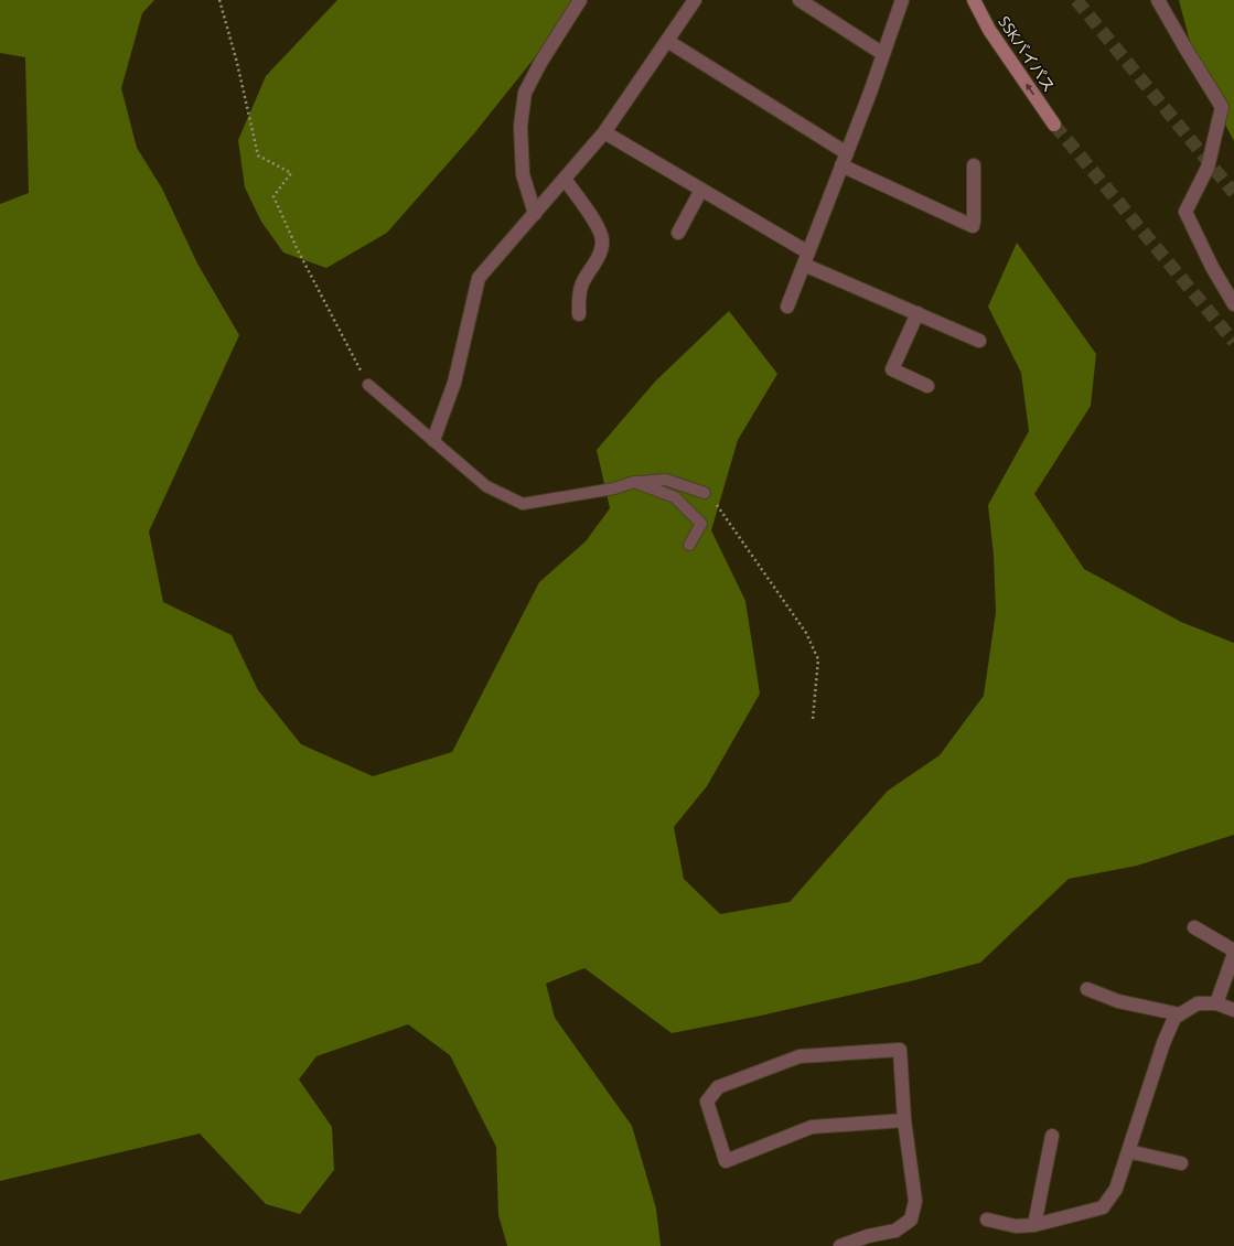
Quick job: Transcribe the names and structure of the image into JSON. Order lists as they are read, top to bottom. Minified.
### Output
{"streets":{"street":["SSKバイパス"]},"one_way":["SSKバイパス"]}
